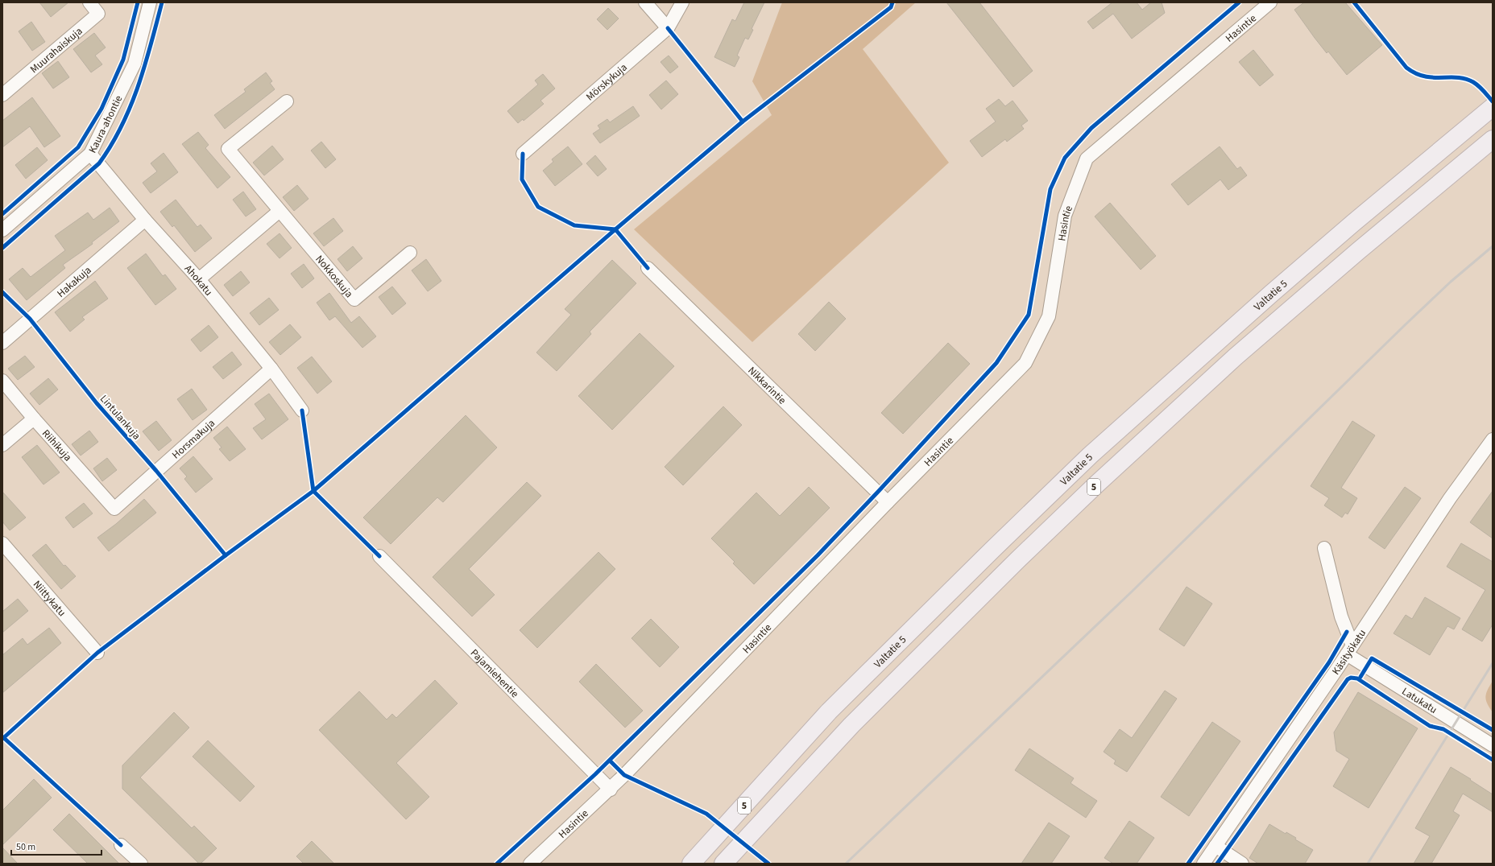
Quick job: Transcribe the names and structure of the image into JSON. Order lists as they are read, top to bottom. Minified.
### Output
{"streets":{"highway":["Valtatie 5","5"],"street":["Hasintie","Muurahaiskuja","Mörskykuja","Kaura-ahontie","Nokkoskuja","Ahokatu","Hakakuja","Nikkarintie","Horsmakuja","Riihikuja","Niittykatu","Käsityökatu","Pajamiehentie","Latukatu"],"cycle path":["Lintulankuja"]},"crossings":[["Hasintie","Nikkarintie"],["Hasintie","Pajamiehentie"],["Kaura-ahontie","Ahokatu"],["Ahokatu","Hakakuja"],["Ahokatu","Horsmakuja"],["Horsmakuja","Riihikuja"],["Käsityökatu","Latukatu"]],"scale_bar":"50 m"}
